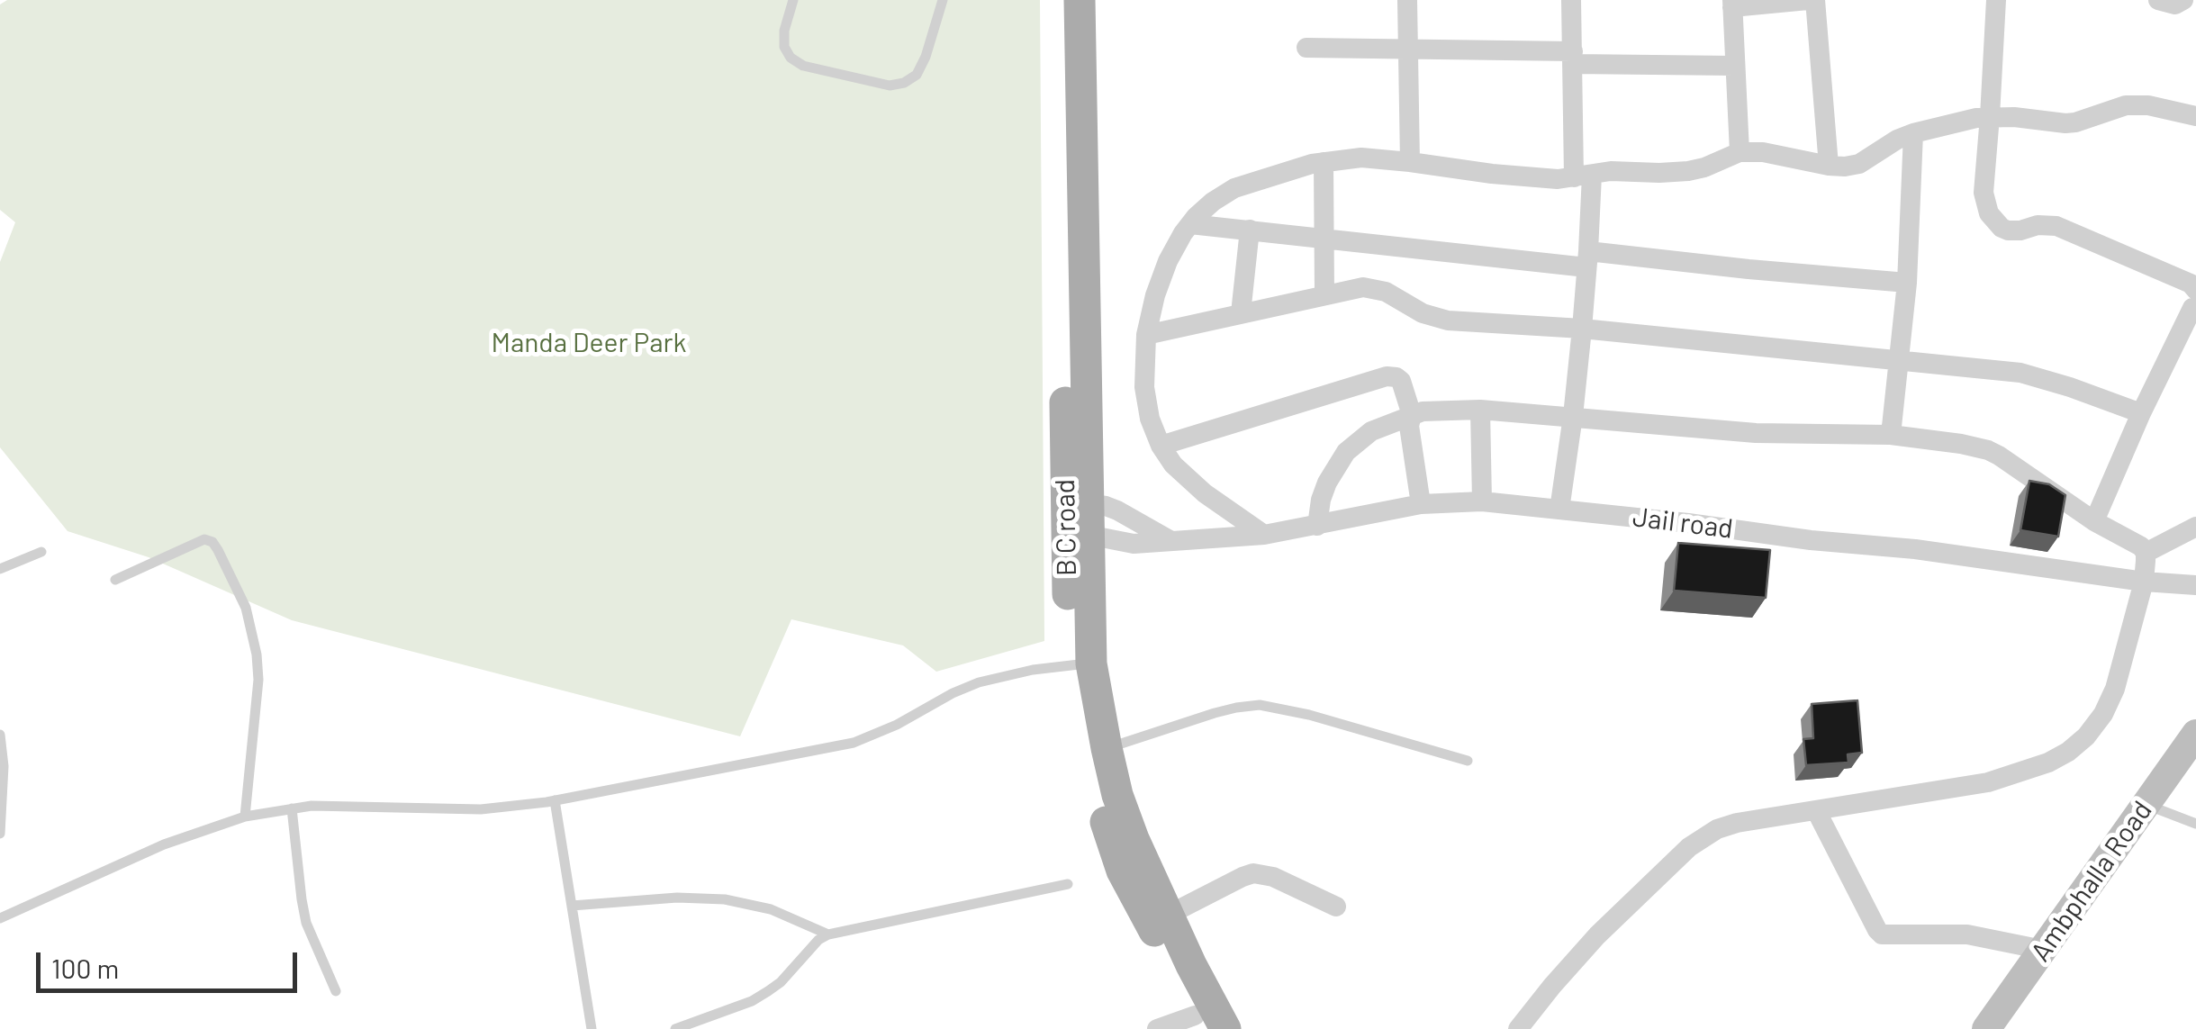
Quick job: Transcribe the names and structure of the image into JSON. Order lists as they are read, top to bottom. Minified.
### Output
{"streets":{"main road":["Ambphalla Road"],"street":["Jail road"]},"parks":["Manda Deer Park"],"scale_bar":"100 m"}
